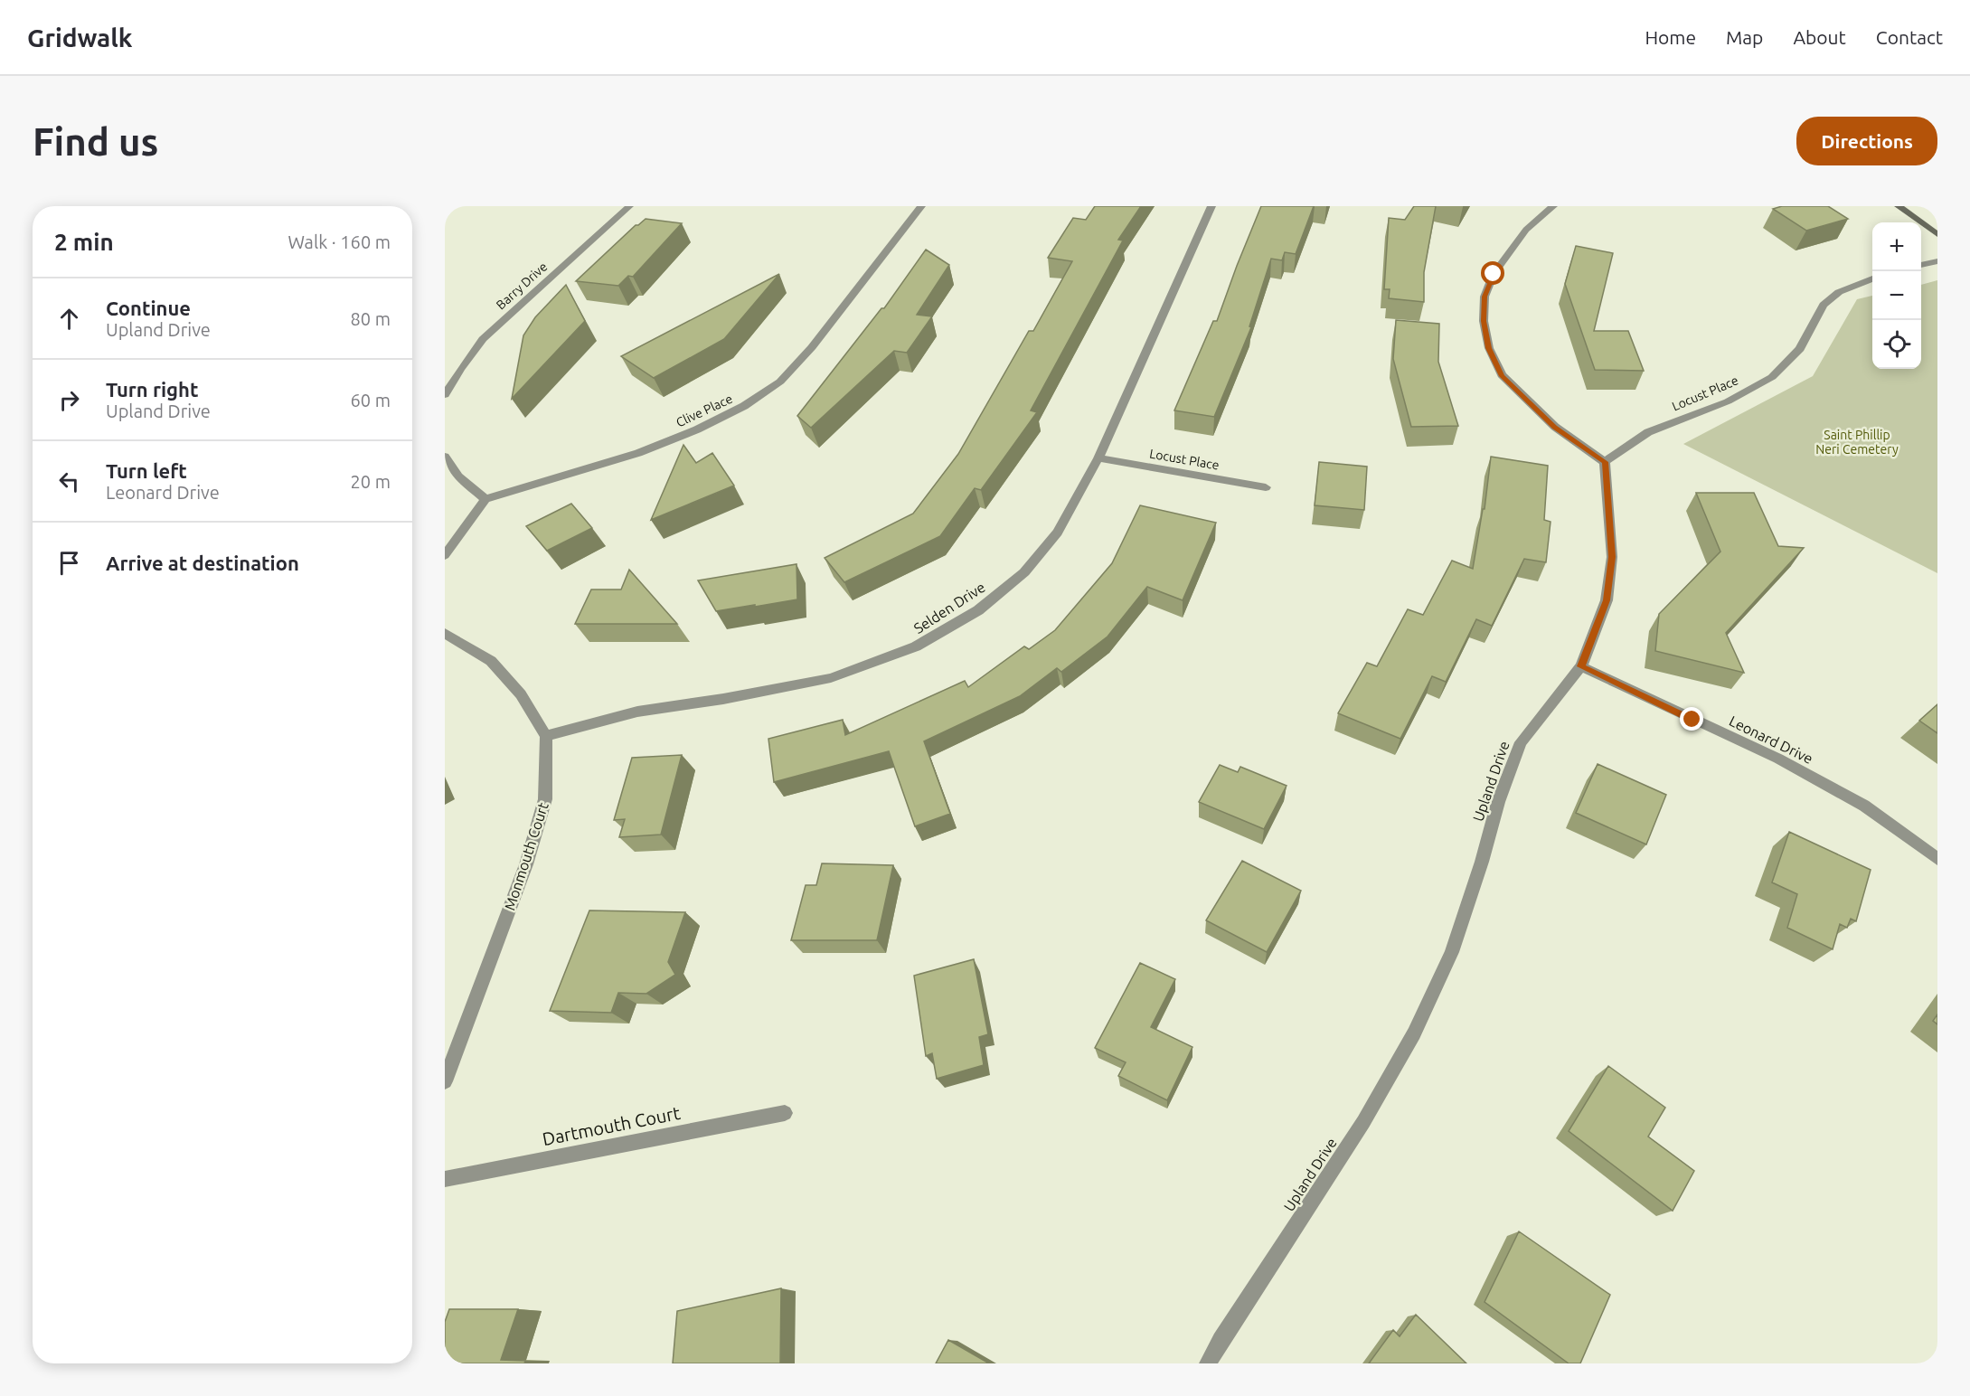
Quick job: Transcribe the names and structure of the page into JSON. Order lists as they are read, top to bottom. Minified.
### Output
{"streets":{"street":["Barry Drive","Locust Place","Clive Place","Selden Drive","Leonard Drive","Upland Drive","Monmouth Court","Dartmouth Court"]},"crossings":[["Locust Place","Selden Drive"],["Locust Place","Upland Drive"],["Selden Drive","Monmouth Court"],["Leonard Drive","Upland Drive"]],"parks":["Saint Phillip Neri Cemetery"],"page":{"header":"Gridwalk","nav":["Home","Map","About","Contact"],"buttons":"Directions","title":"Find us","heading":["2 min","Walk · 160 m"],"map_buttons":["+","−"],"list":[["Continue","Upland Drive","80 m"],["Turn right","Upland Drive","60 m"],["Turn left","Leonard Drive","20 m"],"Arrive at destination"]}}
